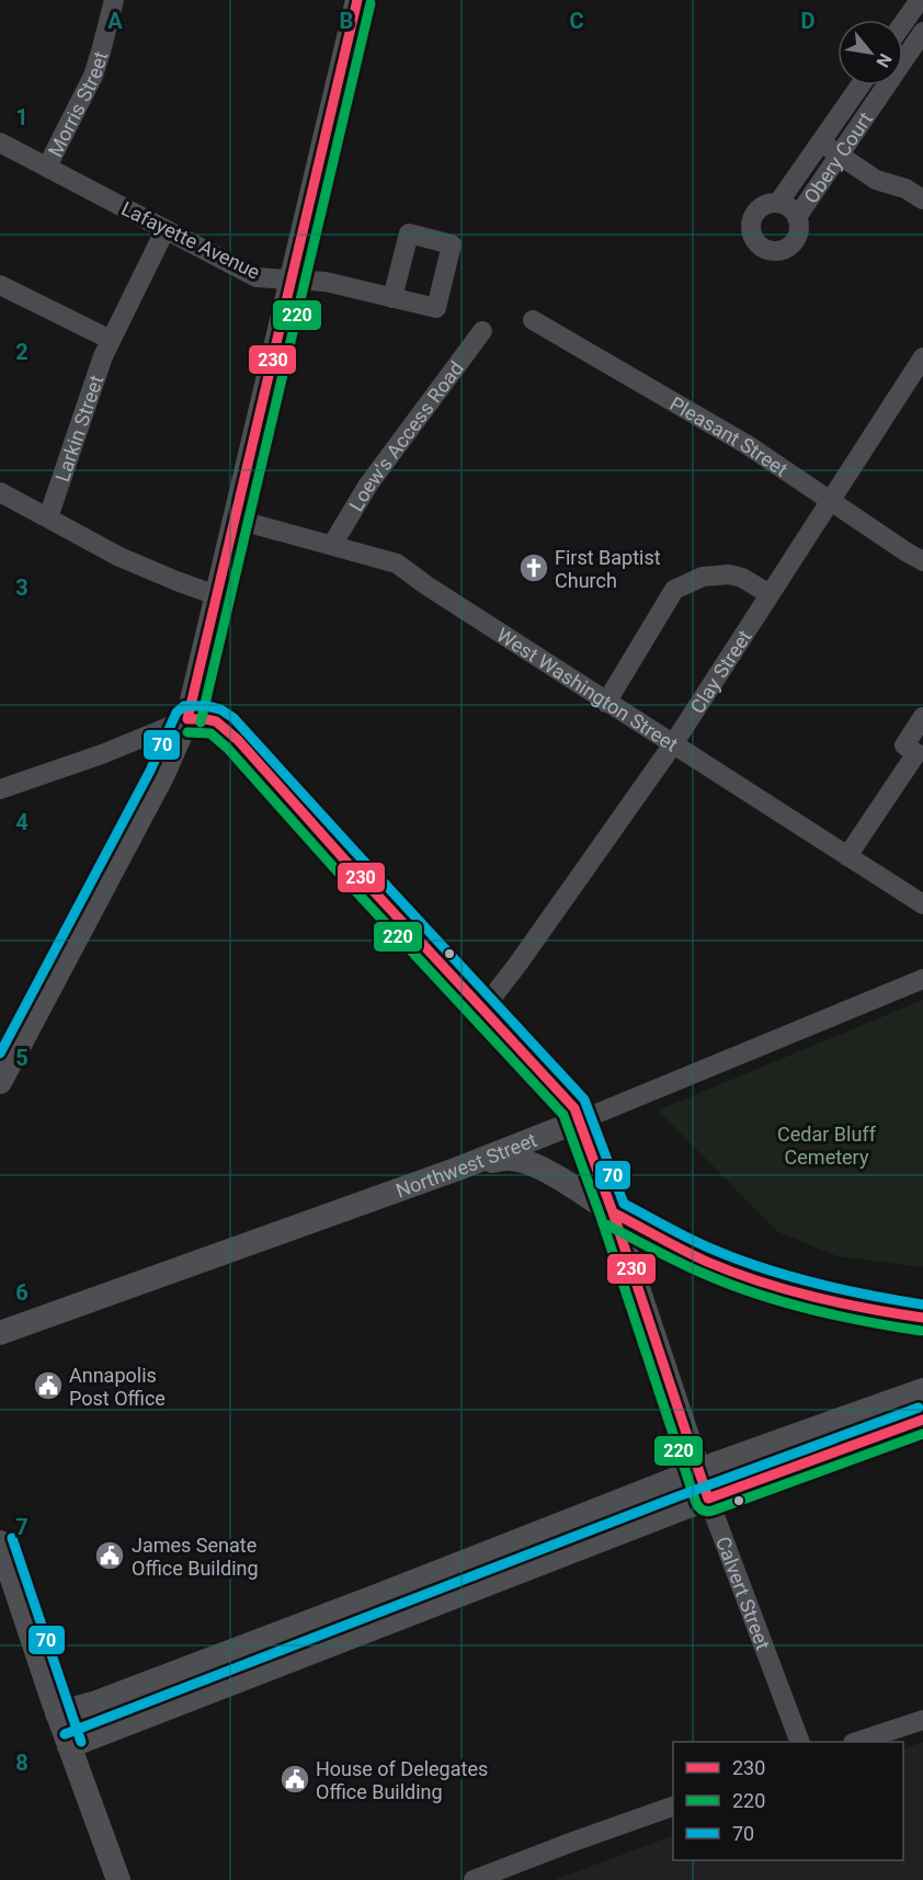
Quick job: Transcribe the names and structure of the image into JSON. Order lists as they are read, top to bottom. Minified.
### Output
{"streets":{"main road":["Northwest Street","Calvert Street"],"street":["Morris Street","Obery Court","Lafayette Avenue","Larkin Street","Pleasant Street","Loew's Access Road","Clay Street","West Washington Street"]},"crossings":[["Morris Street","Lafayette Avenue"],["Lafayette Avenue","Larkin Street"],["Pleasant Street","Clay Street"],["Loew's Access Road","West Washington Street"],["Clay Street","West Washington Street"],["Clay Street","Calvert Street"],["Northwest Street","Calvert Street"]],"parks":["Cedar Bluff Cemetery"],"places":{"church":["First Baptist Church"],"public building":["Annapolis Post Office","James Senate Office Building","House of Delegates Office Building"]},"lines":["transit line 230","transit line 220","transit line 70"],"legend":["230","220","70"],"north":"bottom right","grid":{"columns":["A","B","C","D"],"rows":["1","2","3","4","5","6","7","8"]}}
